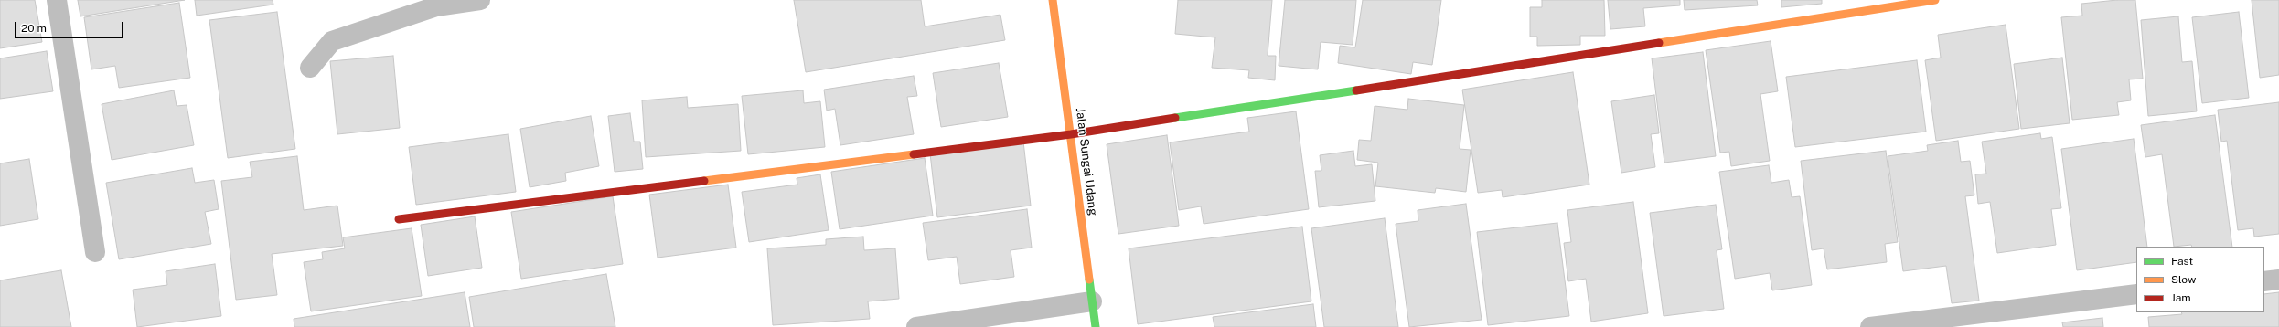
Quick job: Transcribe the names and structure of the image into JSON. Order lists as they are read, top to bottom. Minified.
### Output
{"streets":{"street":["Jalan Sungai Udang"]},"legend":["Fast","Slow","Jam"],"scale_bar":"20 m"}
